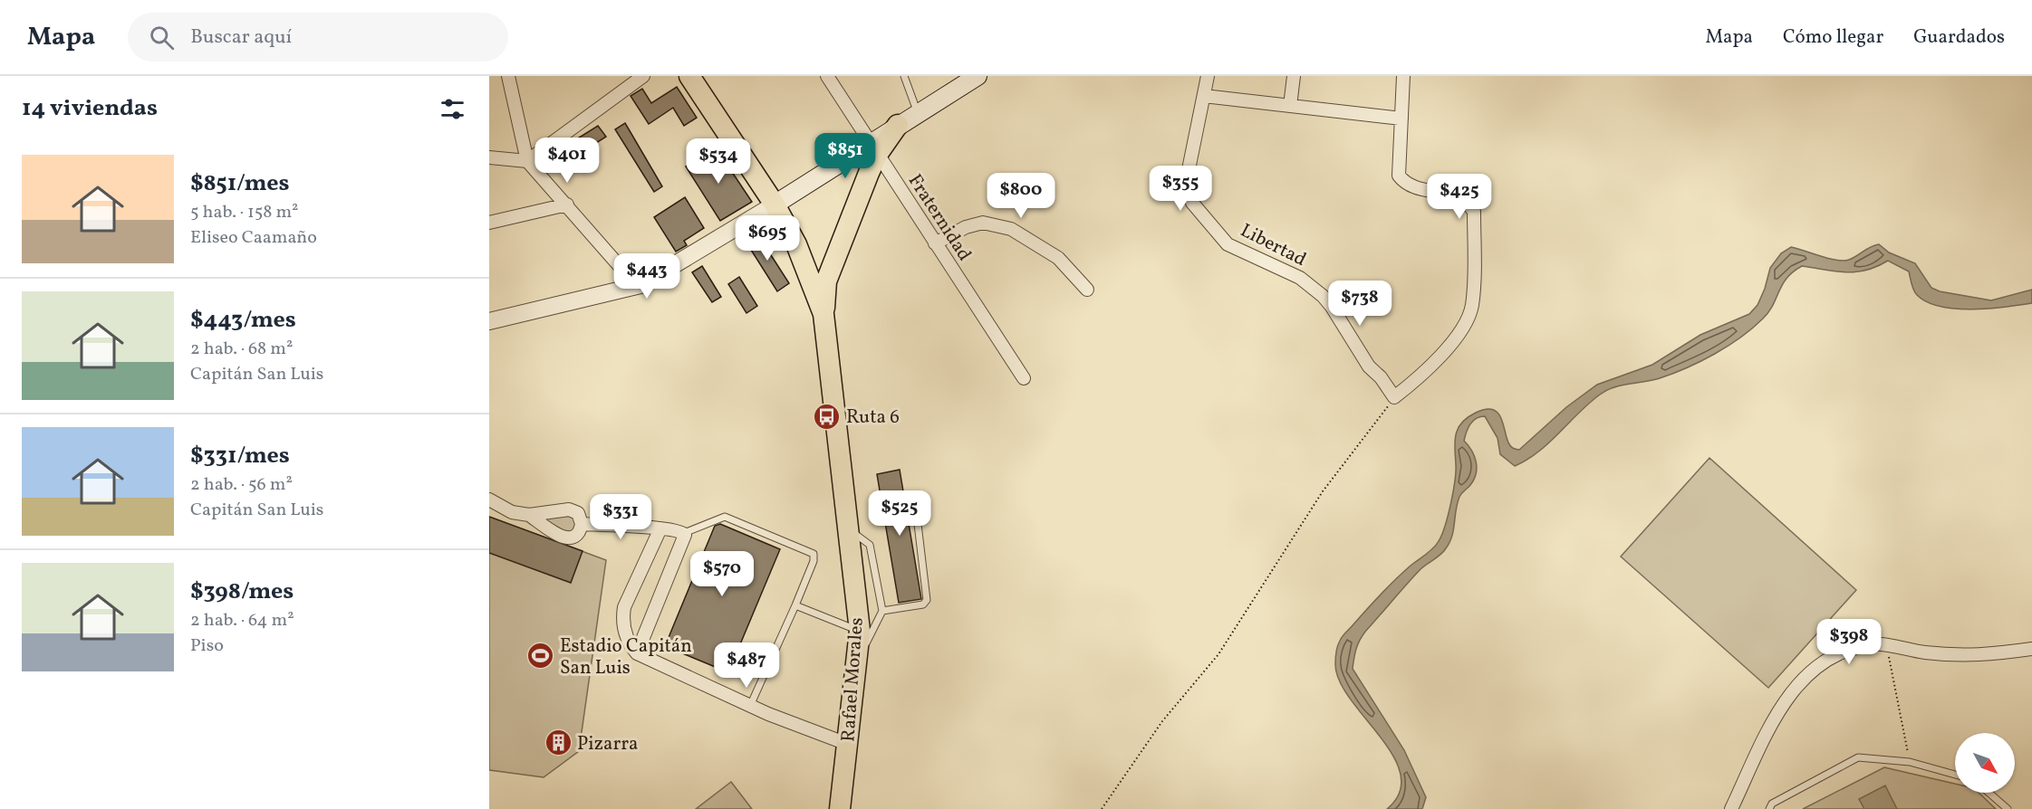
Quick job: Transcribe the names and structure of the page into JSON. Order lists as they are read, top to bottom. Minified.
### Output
{"streets":{"main road":["Rafael Morales"],"street":["Fraternidad","Libertad"]},"places":{"bus stop":["Ruta 6"],"sports":["Estadio Capitán San Luis"],"building":["Pizarra"]},"north":"bottom right","page":{"header":"Mapa","search":"Buscar aquí","nav":["Mapa","Cómo llegar","Guardados"],"heading":"14 viviendas","price":["$851","$401","$534","$355","$800","$425","$695","$443","$738","$525","$331","$570","$398","$487"],"list":[{"name":"$851/mes","note":"5 hab. · 158 m² · Eliseo Caamaño"},{"name":"$443/mes","note":"2 hab. · 68 m² · Capitán San Luis"},{"name":"$331/mes","note":"2 hab. · 56 m² · Capitán San Luis"},{"name":"$398/mes","note":"2 hab. · 64 m² · Piso"}]}}
